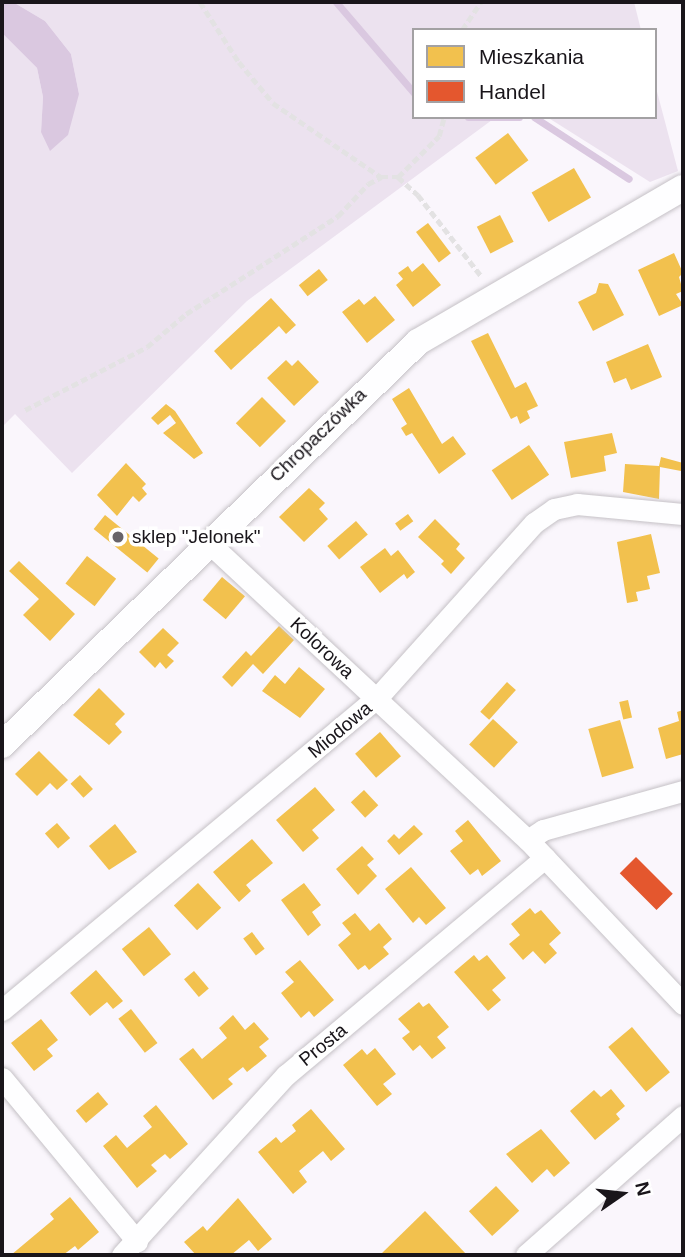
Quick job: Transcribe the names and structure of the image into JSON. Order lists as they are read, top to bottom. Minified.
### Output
{"streets":{"street":["Chropaczówka","Kolorowa","Miodowa","Prosta"]},"crossings":[["Chropaczówka","Kolorowa"],["Kolorowa","Miodowa"],["Kolorowa","Prosta"]],"places":["sklep \"Jelonek\""],"legend":["Mieszkania","Handel"],"north":"right"}
